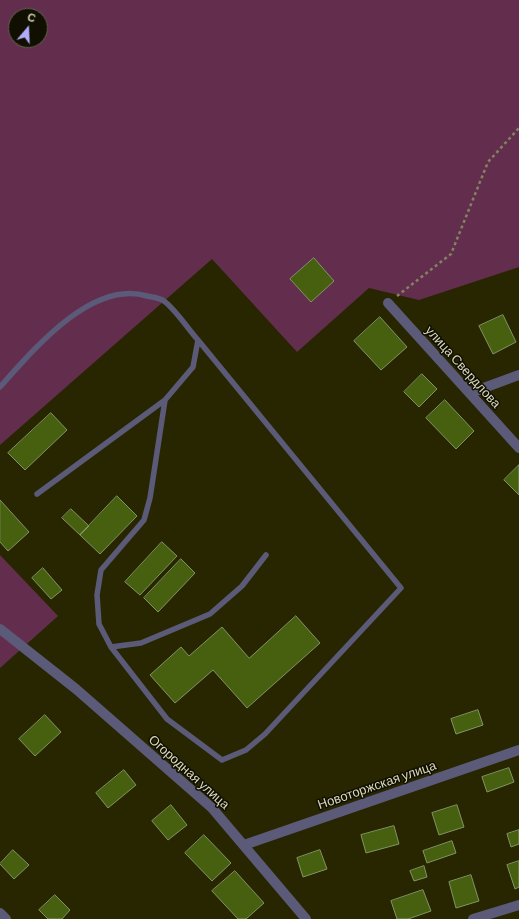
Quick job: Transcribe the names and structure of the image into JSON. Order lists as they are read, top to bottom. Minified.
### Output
{"streets":{"street":["улица Свердлова","Огородная улица","Новоторжская улица"]},"crossings":[["Огородная улица","Новоторжская улица"]],"north":"top"}
